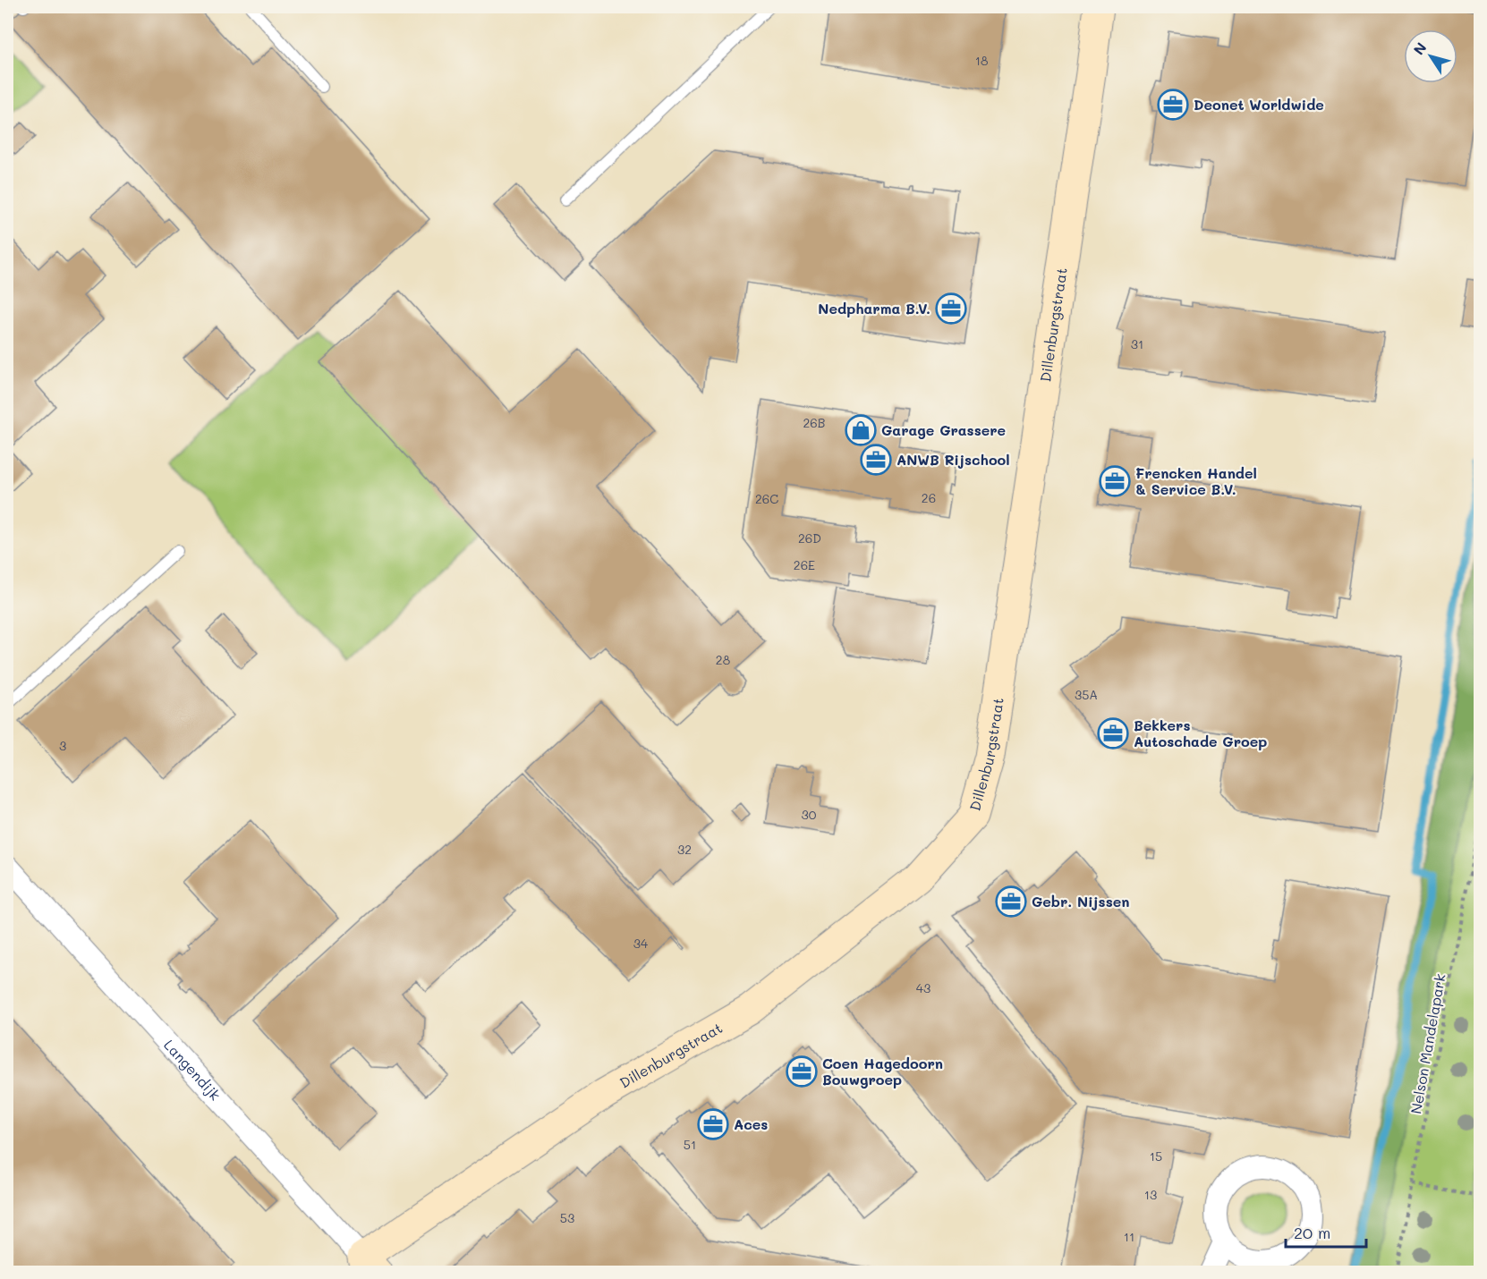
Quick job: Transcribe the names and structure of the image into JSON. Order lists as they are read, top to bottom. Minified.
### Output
{"streets":{"street":["Dillenburgstraat","Langendijk"],"path":["Nelson Mandelapark"]},"crossings":[["Dillenburgstraat","Langendijk"]],"places":{"office":["Deonet Worldwide","Nedpharma B.V.","ANWB Rijschool","Frencken Handel & Service B.V.","Bekkers Autoschade Groep","Gebr. Nijssen","Coen Hagedoorn Bouwgroep","Aces"],"shop":["Garage Grassere"]},"house_numbers":["18","31","26B","26","26C","26D","26E","28","35A","3","30","32","34","43","51","15","13","53","11"],"scale_bar":"20 m","north":"top left"}
